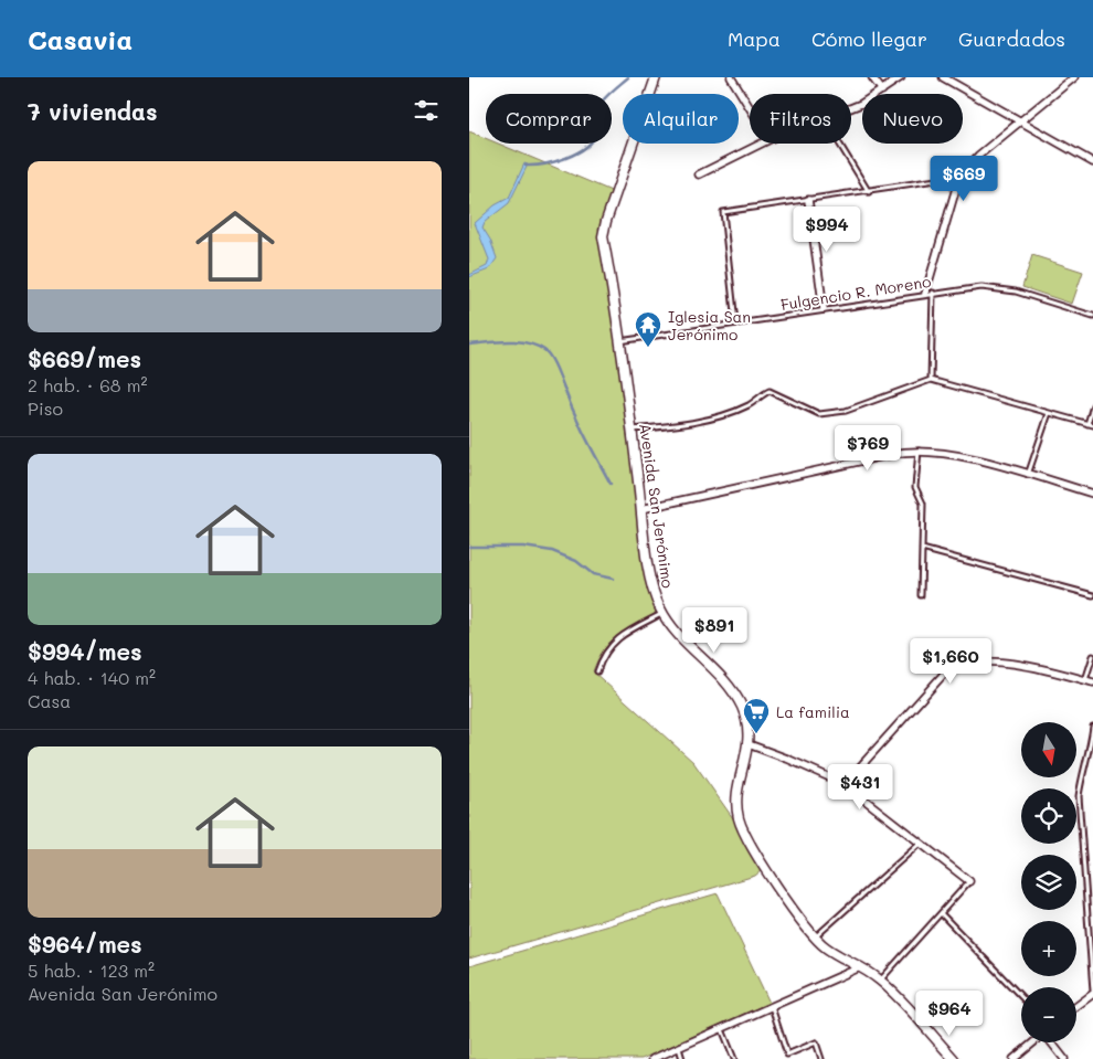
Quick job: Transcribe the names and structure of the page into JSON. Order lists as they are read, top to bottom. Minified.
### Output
{"streets":{"street":["Avenida San Jerónimo"],"lane":["Fulgencio R. Moreno"]},"crossings":[["Fulgencio R. Moreno","Avenida San Jerónimo"]],"places":{"temple":["Iglesia San Jerónimo"],"supermarket":["La familia"]},"north":"bottom","page":{"header":"Casavia","nav":["Mapa","Cómo llegar","Guardados"],"heading":"7 viviendas","chip":["Comprar","Alquilar","Filtros","Nuevo"],"list":[{"name":"$669/mes","note":"2 hab. · 68 m² · Piso"},{"name":"$994/mes","note":"4 hab. · 140 m² · Casa"},{"name":"$964/mes","note":"5 hab. · 123 m² · Avenida San Jerónimo"}],"price":["$669","$994","$769","$891","$1,660","$431","$964"],"map_buttons":["+","−"]}}
